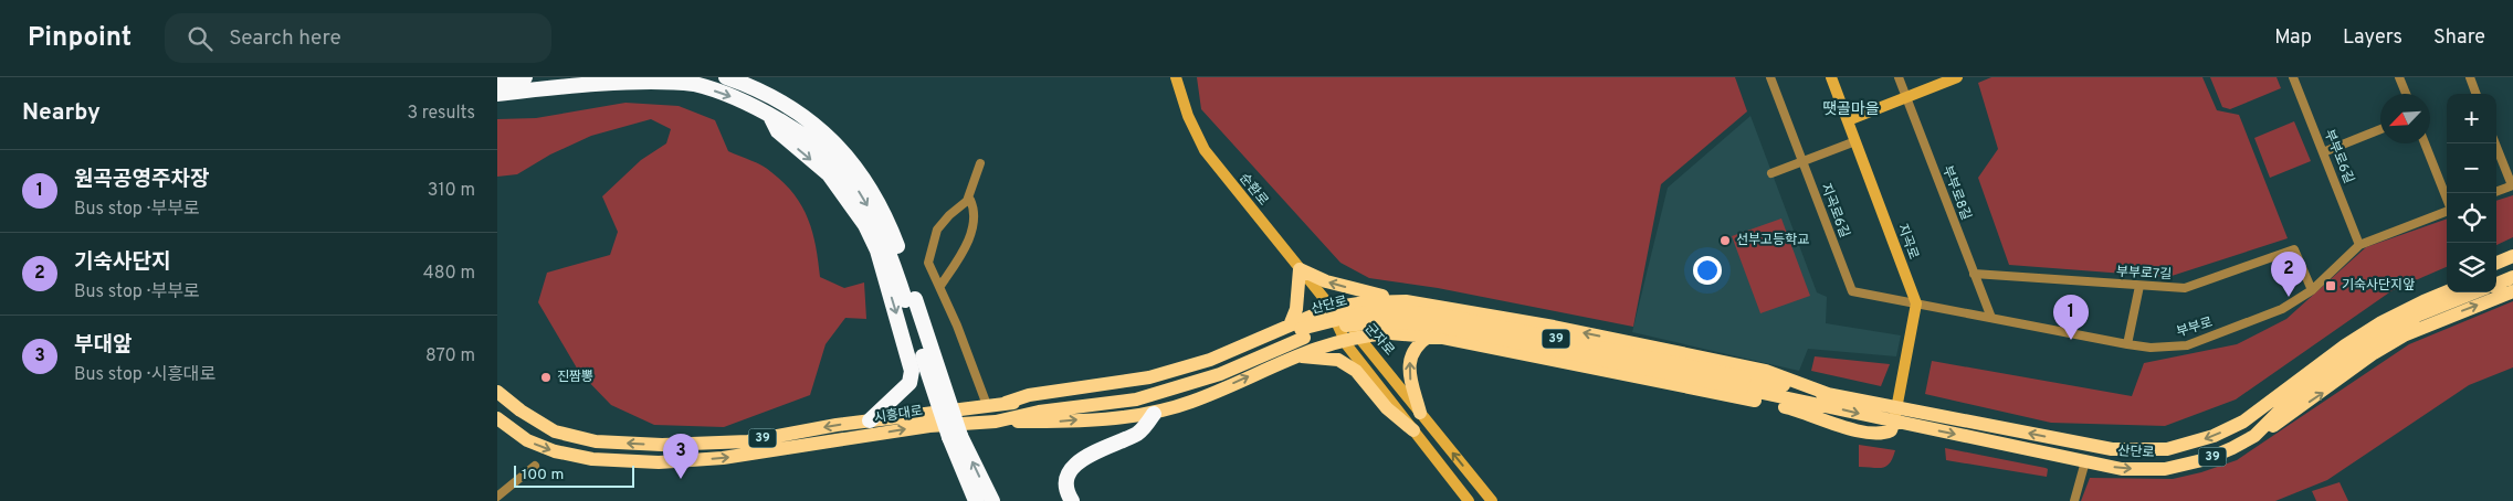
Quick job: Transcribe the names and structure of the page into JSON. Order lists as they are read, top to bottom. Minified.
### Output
{"streets":{"main road":["순환로","지곡로","산단로","39","군자로","시흥대로"],"street":["부부로6길","부부로8길","지곡로6길","부부로7길","부부로"]},"crossings":[["부부로6길","부부로"],["순환로","군자로"],["부부로8길","부부로7길"],["부부로8길","부부로"],["지곡로6길","지곡로"],["지곡로6길","부부로"],["지곡로","부부로"],["부부로7길","부부로"],["산단로","시흥대로"]],"districts":["땟골마을"],"places":{"other":["선부고등학교","진짬뽕"],"transit":["기숙사단지앞"]},"scale_bar":"100 m","north":"bottom left","page":{"header":"Pinpoint","search":"Search here","nav":["Map","Layers","Share"],"heading":["Nearby","3 results"],"map_buttons":["+","−"],"list":[{"mark":"1","name":"원곡공영주차장","note":"Bus stop · 부부로","value":"310 m"},{"mark":"2","name":"기숙사단지","note":"Bus stop · 부부로","value":"480 m"},{"mark":"3","name":"부대앞","note":"Bus stop · 시흥대로","value":"870 m"}],"pins":["2","1","3"],"scale":"100 m"}}
